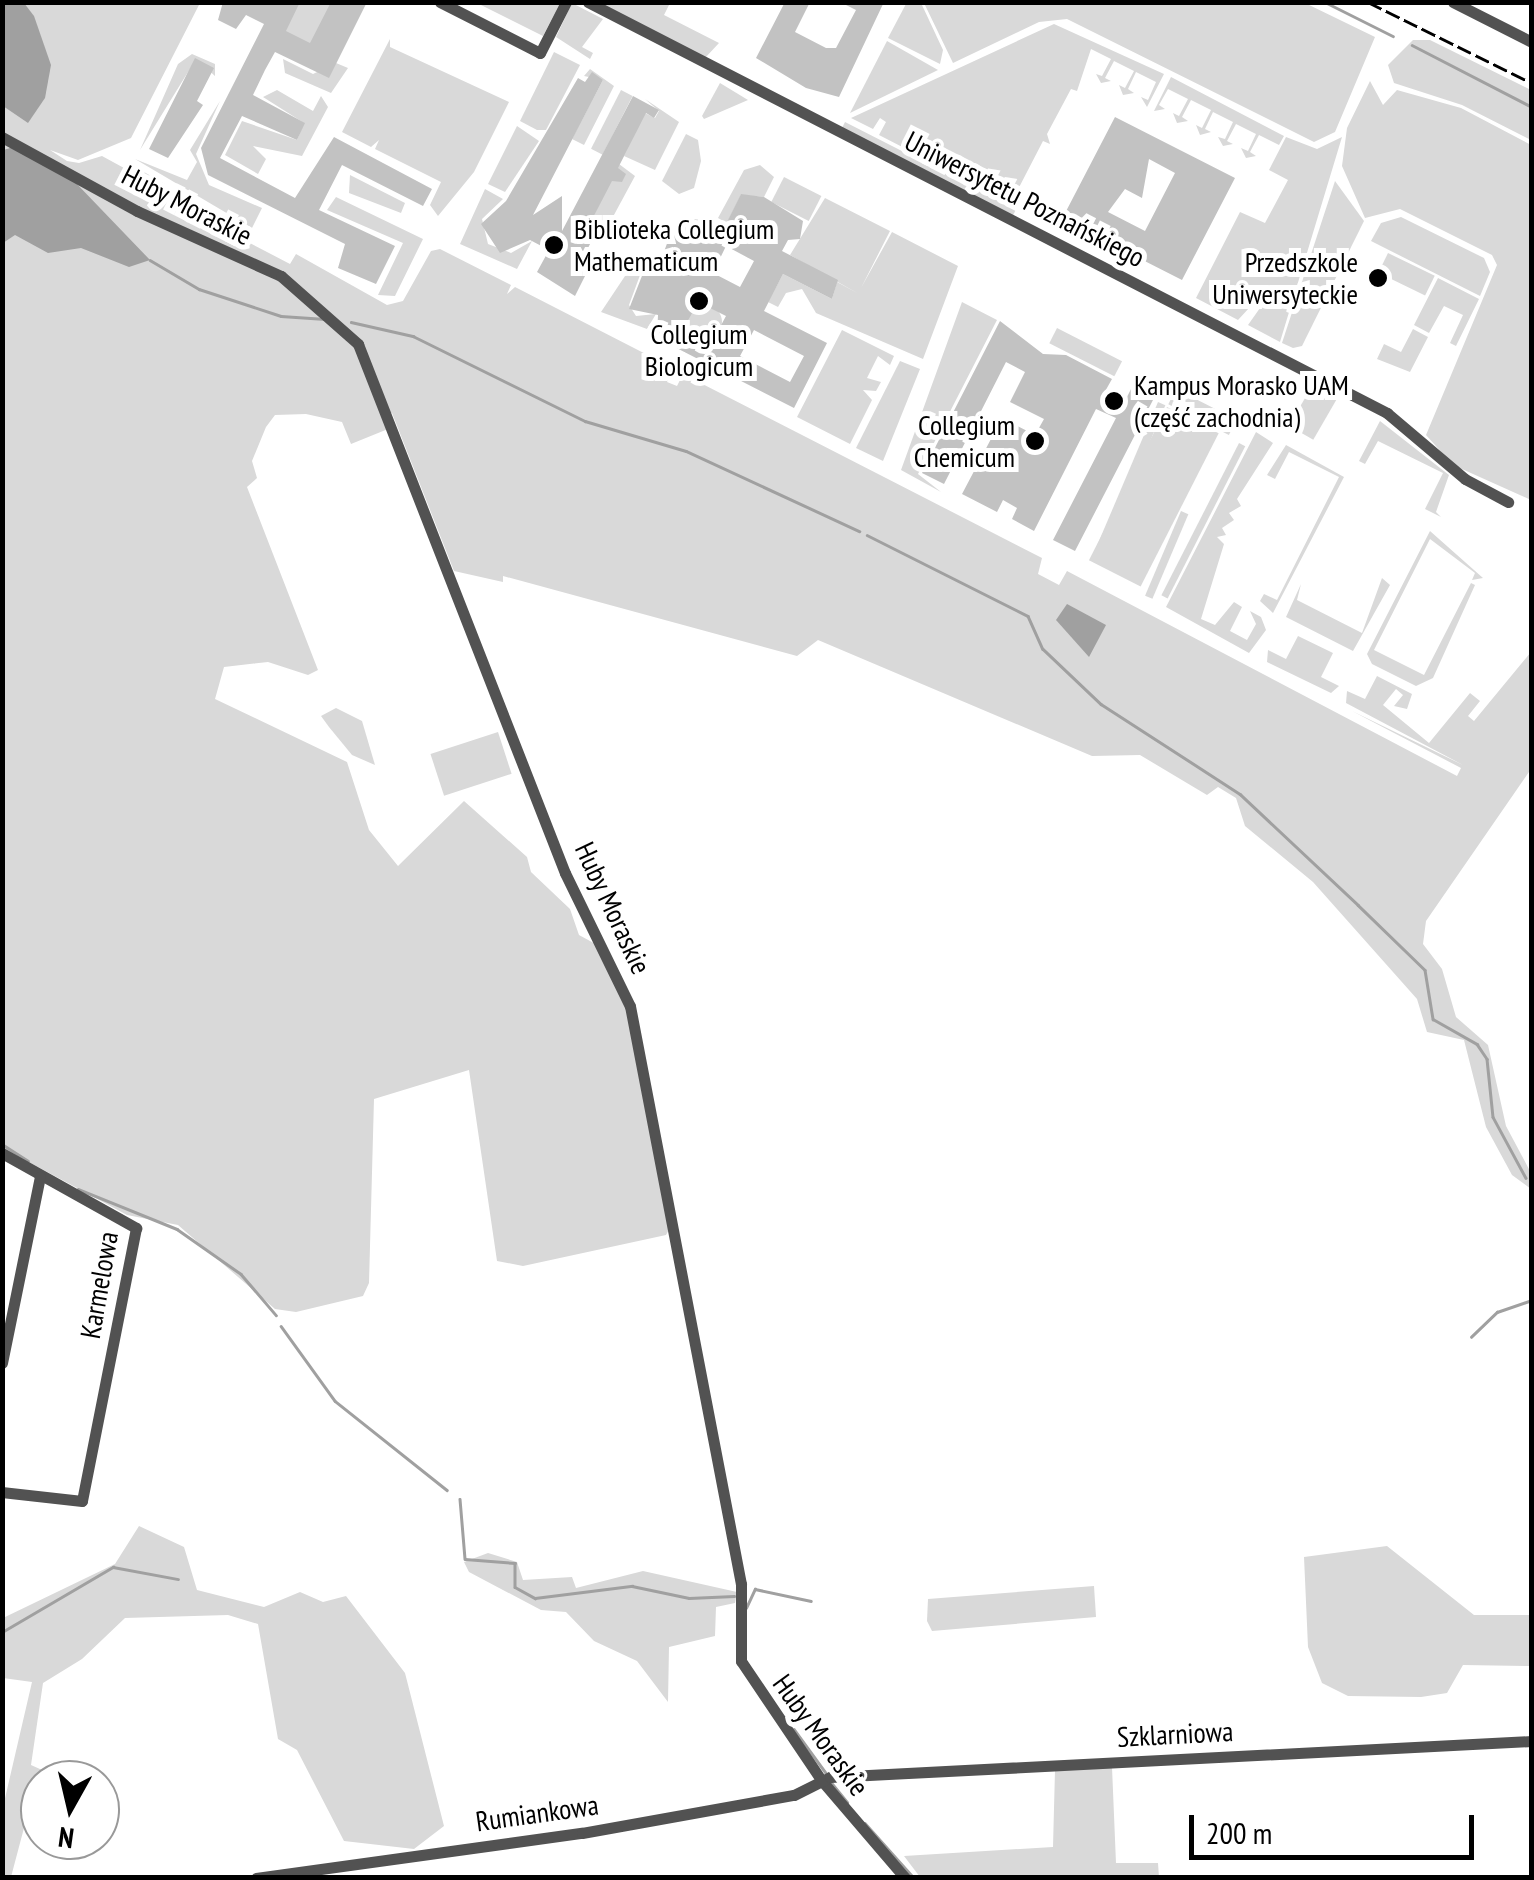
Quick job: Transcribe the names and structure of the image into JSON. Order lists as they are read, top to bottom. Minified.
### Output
{"streets":{"street":["Uniwersytetu Poznańskiego","Huby Moraskie","Karmelowa","Szklarniowa","Rumiankowa"]},"crossings":[["Huby Moraskie","Szklarniowa"],["Huby Moraskie","Rumiankowa"],["Szklarniowa","Rumiankowa"]],"places":["Biblioteka Collegium Mathematicum","Przedszkole Uniwersyteckie","Collegium Biologicum","Kampus Morasko UAM (część zachodnia)","Collegium Chemicum"],"scale_bar":"200 m","north":"bottom"}
